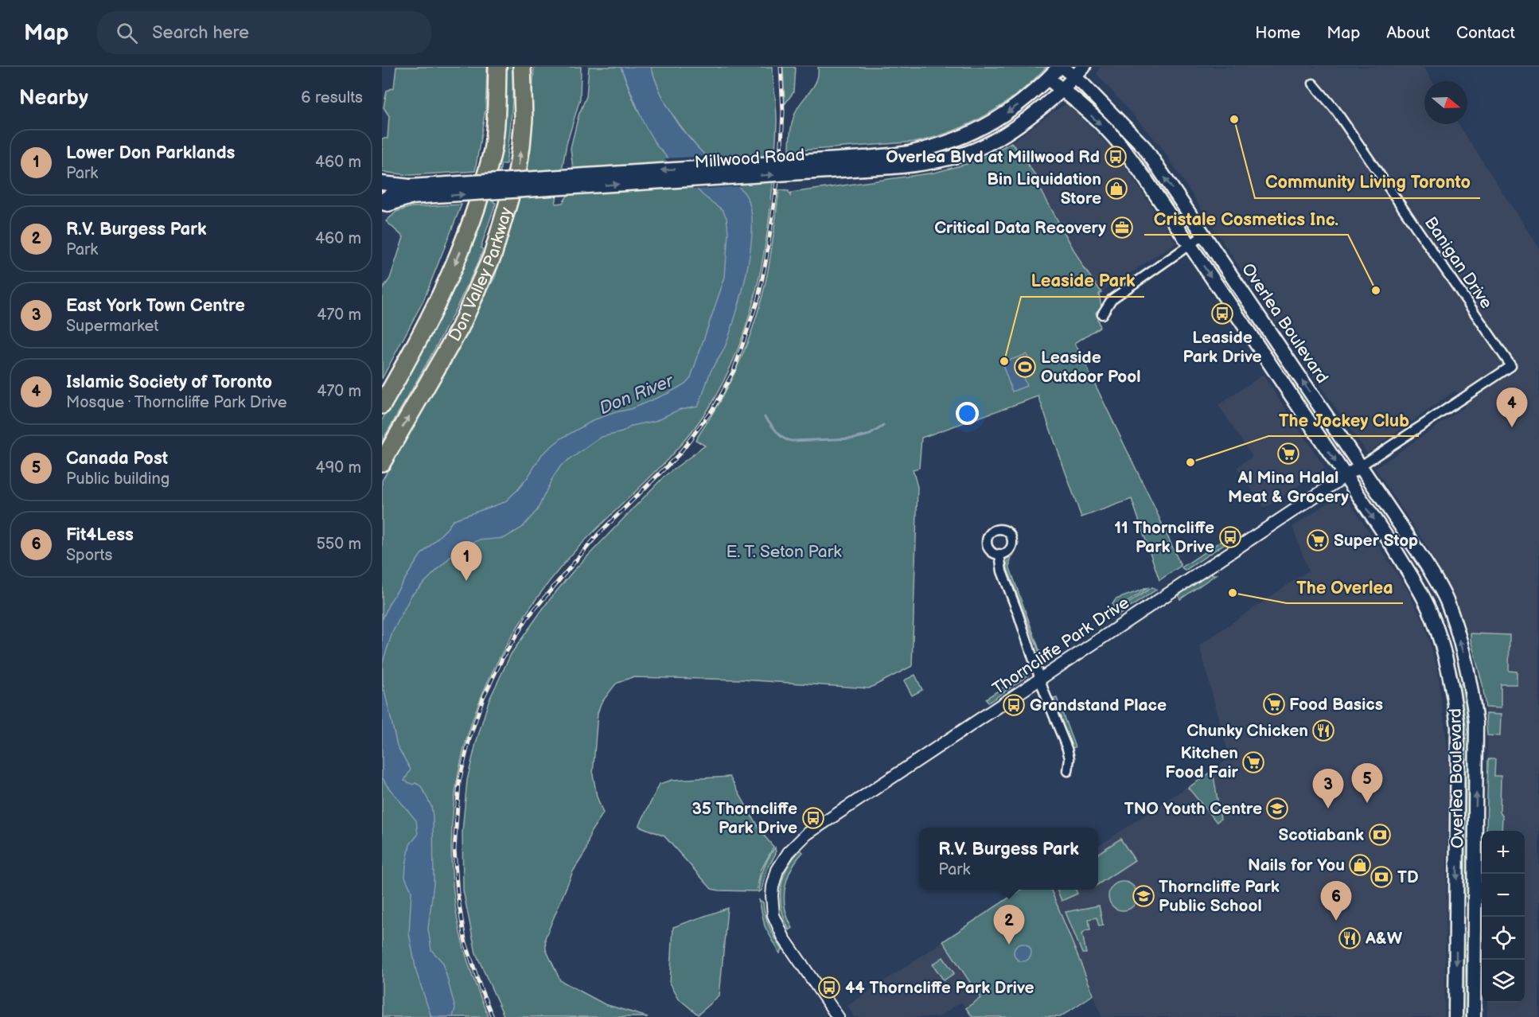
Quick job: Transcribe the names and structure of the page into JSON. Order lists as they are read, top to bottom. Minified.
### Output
{"streets":{"highway":["Don Valley Parkway"],"main road":["Millwood Road","Overlea Boulevard"],"street":["Banigan Drive","Thorncliffe Park Drive"]},"crossings":[["Millwood Road","Overlea Boulevard"],["Banigan Drive","Thorncliffe Park Drive"],["Overlea Boulevard","Thorncliffe Park Drive"]],"water":["Don River"],"parks":["E. T. Seton Park"],"places":{"other":["Community Living Toronto","Cristale Cosmetics Inc.","Leaside Park","The Jockey Club","The Overlea"],"bus stop":["Overlea Blvd at Millwood Rd","Leaside Park Drive","11 Thorncliffe Park Drive","Grandstand Place","35 Thorncliffe Park Drive","44 Thorncliffe Park Drive"],"shop":["Bin Liquidation Store","Nails for You"],"office":["Critical Data Recovery"],"sports":["Leaside Outdoor Pool"],"supermarket":["Al Mina Halal Meat & Grocery","Super Stop","Food Basics","Kitchen Food Fair"],"restaurant":["Chunky Chicken","A&W"],"school or university":["TNO Youth Centre","Thorncliffe Park Public School"],"bank":["Scotiabank","TD"]},"north":"right","page":{"header":"Map","search":"Search here","nav":["Home","Map","About","Contact"],"heading":["Nearby","6 results"],"list":[{"mark":"1","name":"Lower Don Parklands","note":"Park","value":"460 m"},{"mark":"2","name":"R.V. Burgess Park","note":"Park","value":"460 m"},{"mark":"3","name":"East York Town Centre","note":"Supermarket","value":"470 m"},{"mark":"4","name":"Islamic Society of Toronto","note":"Mosque · Thorncliffe Park Drive","value":"470 m"},{"mark":"5","name":"Canada Post","note":"Public building","value":"490 m"},{"mark":"6","name":"Fit4Less","note":"Sports","value":"550 m"}],"pins":["4","1","5","3","6","2"],"popup":["R.V. Burgess Park","Park"],"map_buttons":["+","−"]}}
